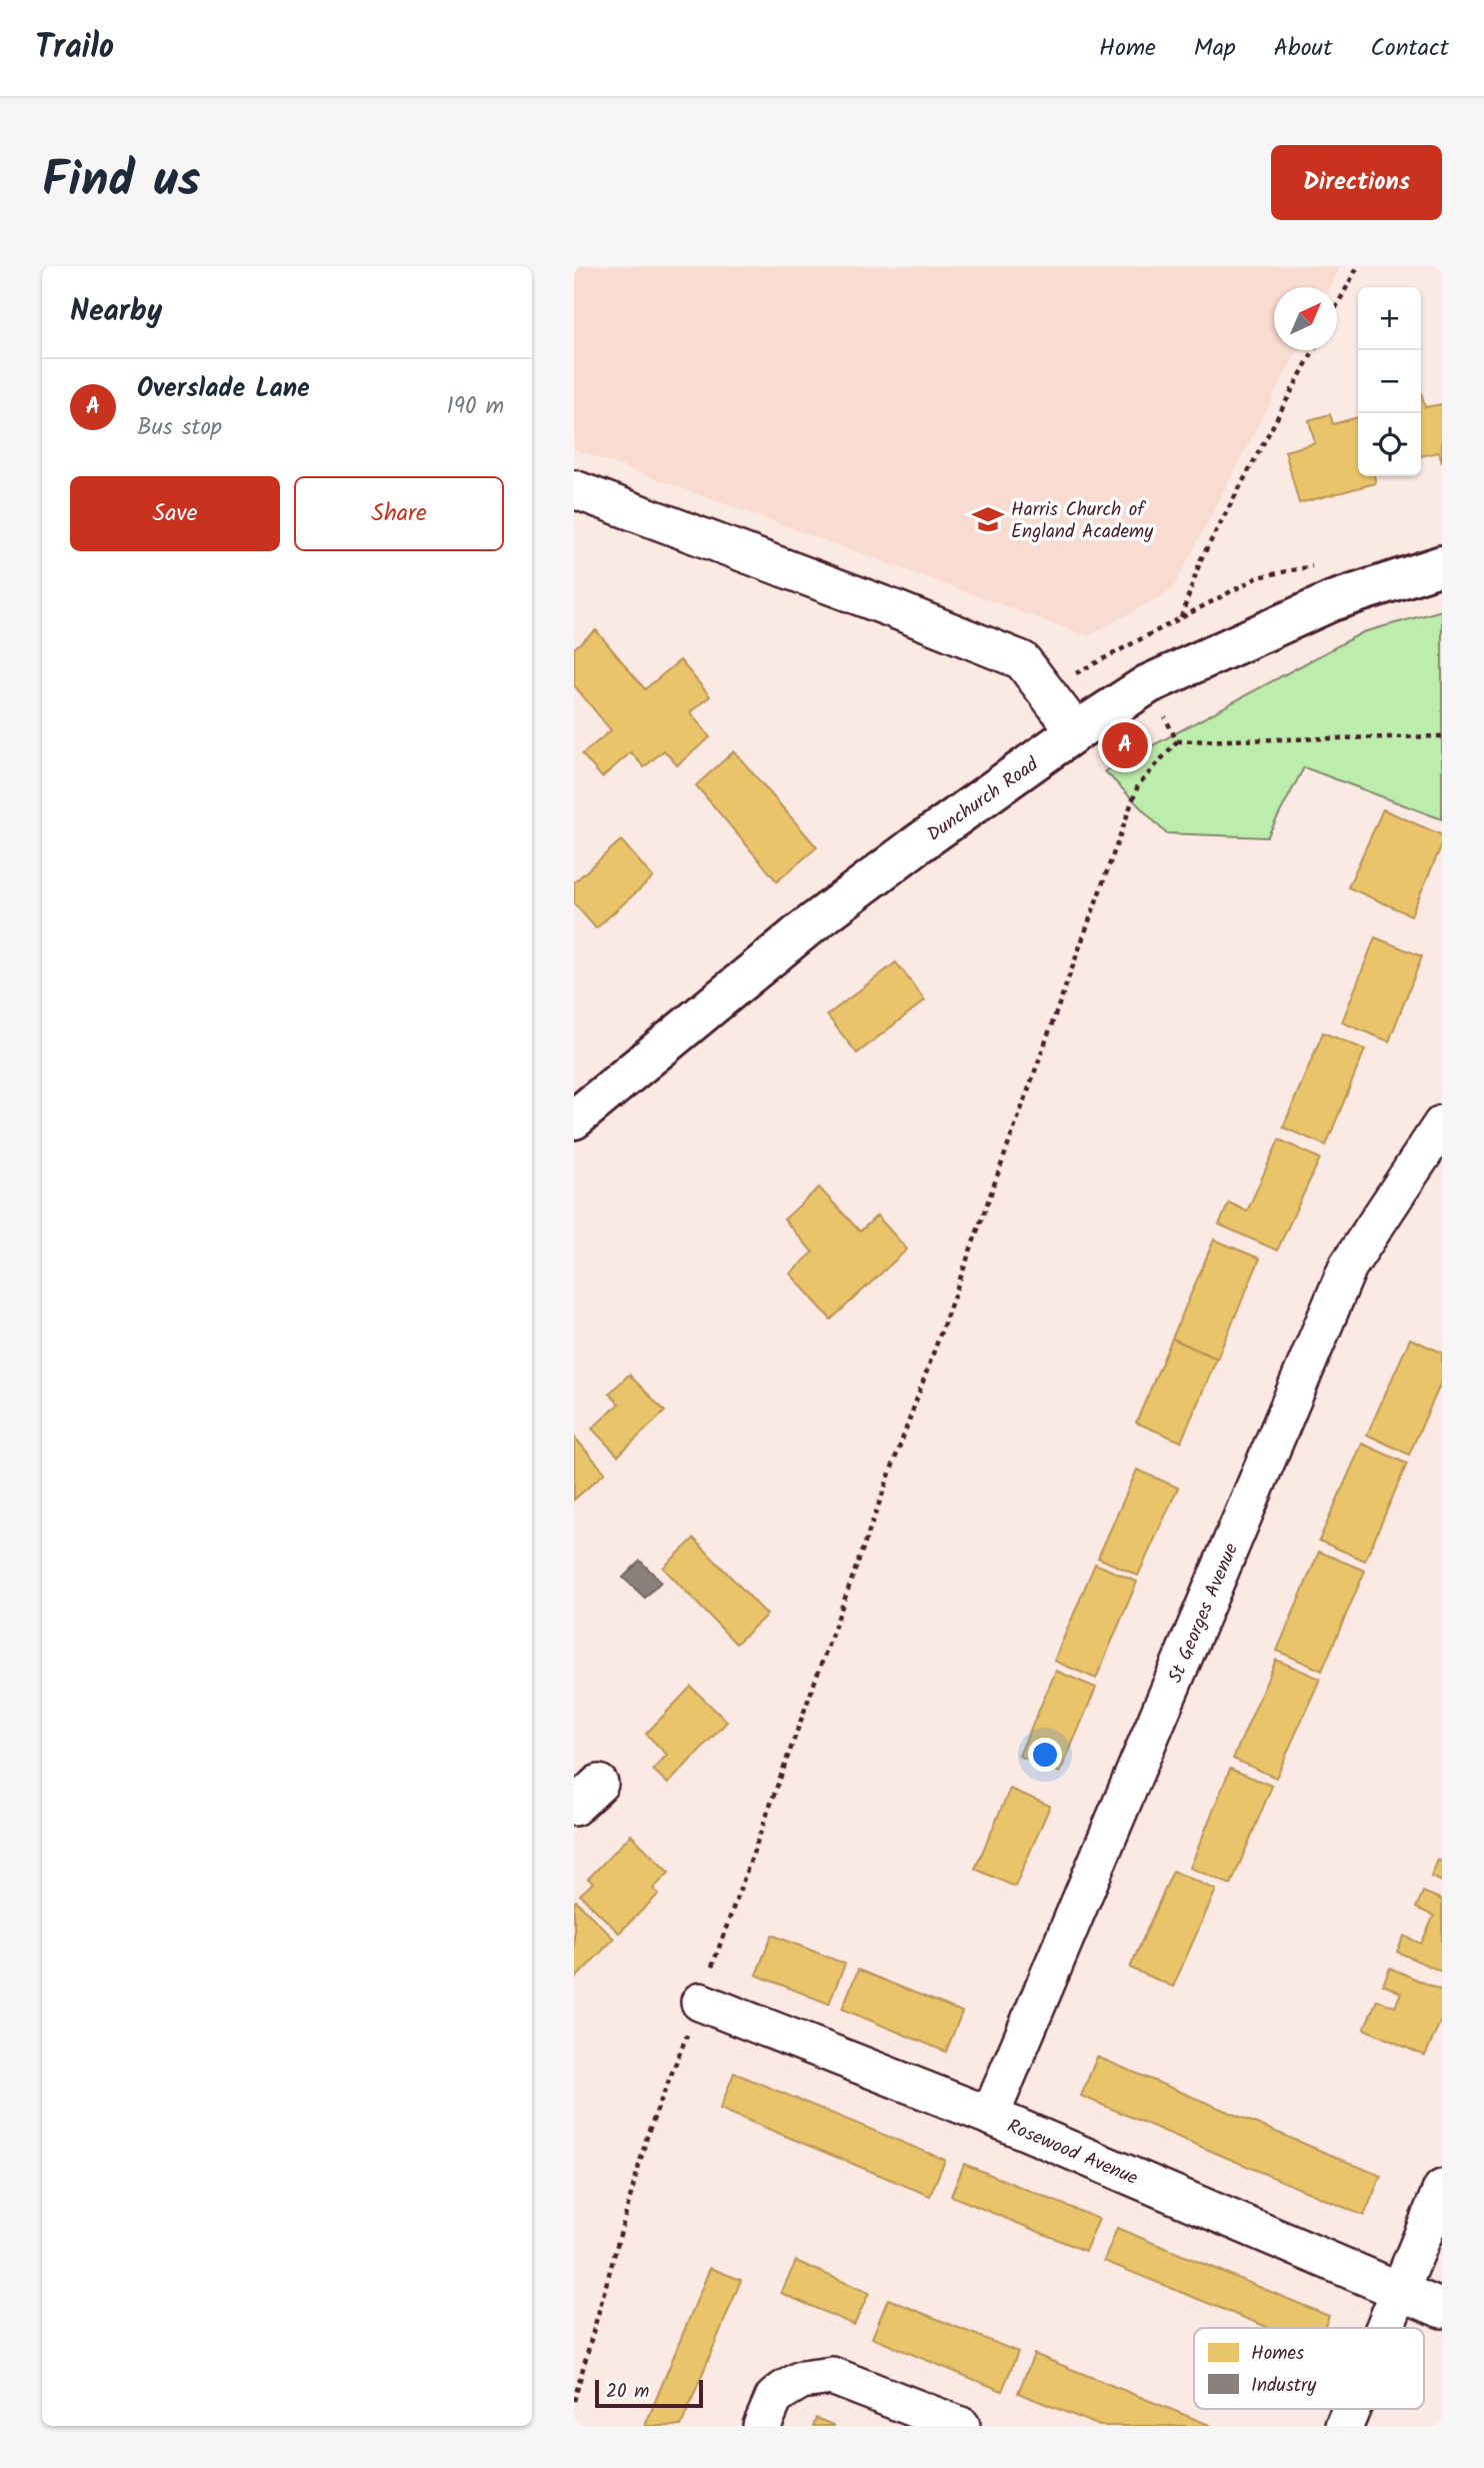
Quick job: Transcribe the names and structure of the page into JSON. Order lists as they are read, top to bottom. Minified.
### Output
{"streets":{"highway":["Dunchurch Road"],"street":["St Georges Avenue","Rosewood Avenue"]},"crossings":[["St Georges Avenue","Rosewood Avenue"]],"places":{"school or university":["Harris Church of England Academy"]},"legend":["Homes","Industry"],"scale_bar":"20 m","north":"top right","page":{"header":"Trailo","nav":["Home","Map","About","Contact"],"title":"Find us","buttons":["Directions",["Save","Share"]],"heading":"Nearby","map_buttons":["+","−"],"list":[{"mark":"A","name":"Overslade Lane","note":"Bus stop","value":"190 m"}],"pins":"A","scale":"20 m"}}
